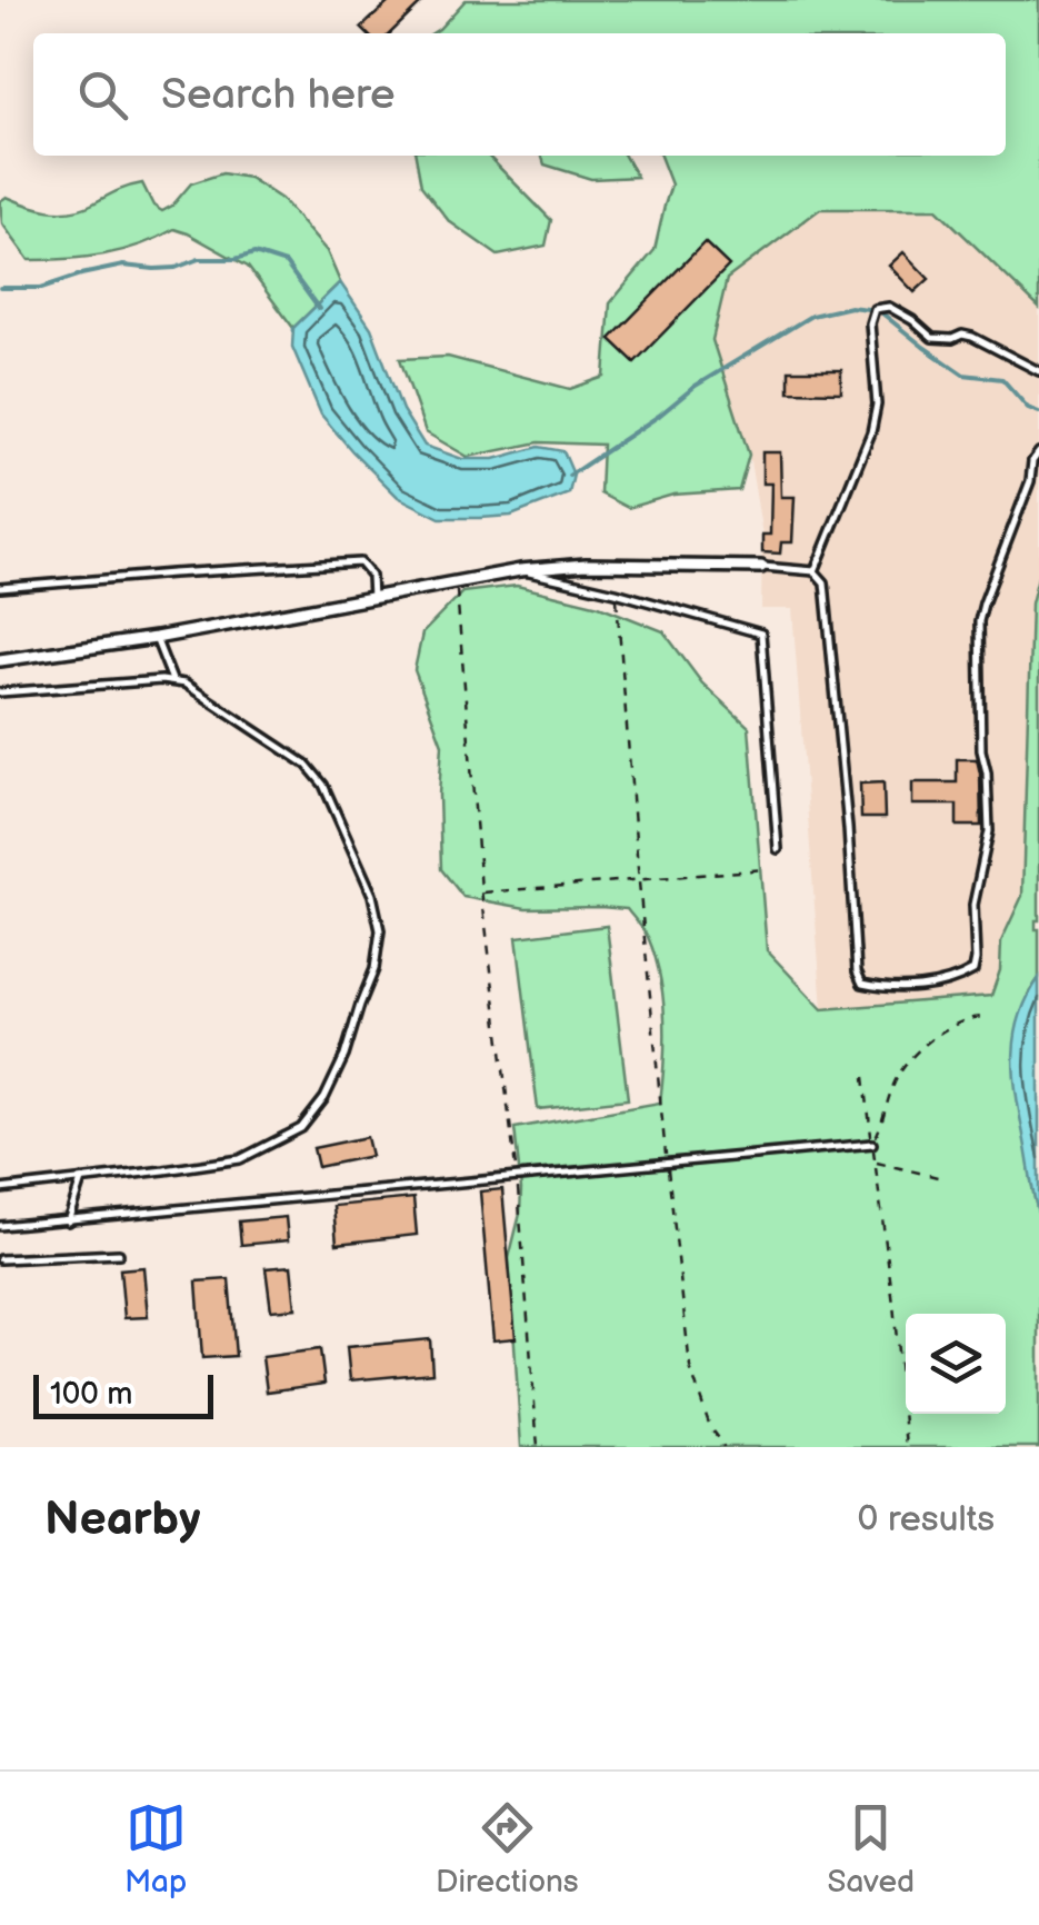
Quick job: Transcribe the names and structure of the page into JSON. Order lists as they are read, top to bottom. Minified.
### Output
{"scale_bar":"100 m","page":{"search":"Search here","scale":"100 m","heading":["Nearby","0 results"],"nav":["Map","Directions","Saved"]}}
